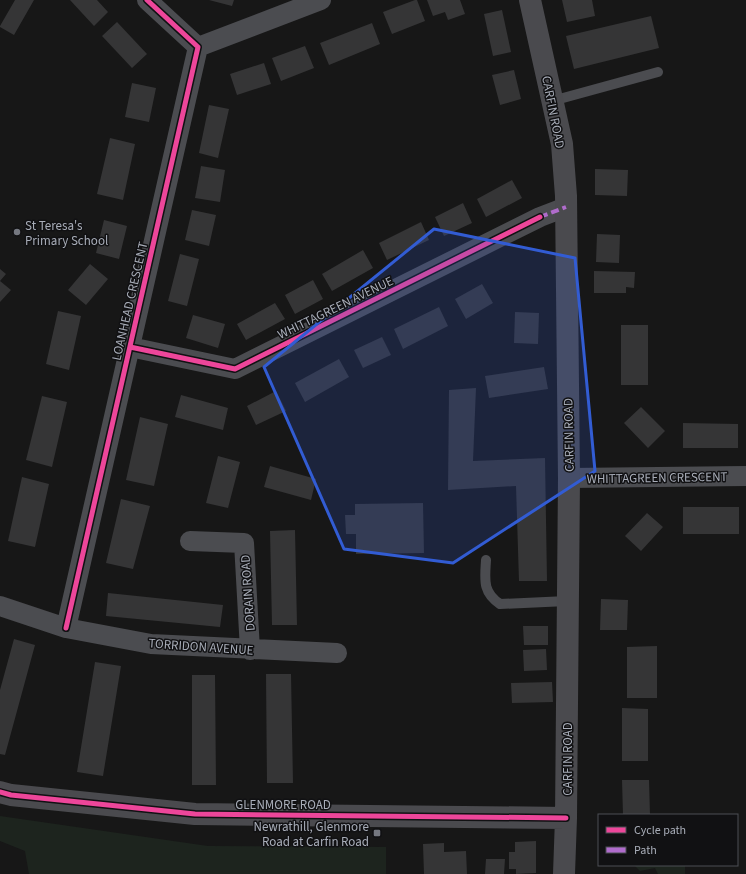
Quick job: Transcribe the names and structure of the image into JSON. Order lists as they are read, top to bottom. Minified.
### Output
{"streets":{"main road":["CARFIN ROAD","GLENMORE ROAD"],"street":["LOANHEAD CRESCENT","WHITTAGREEN AVENUE","WHITTAGREEN CRESCENT","DORAIN ROAD","TORRIDON AVENUE"]},"crossings":[["CARFIN ROAD","WHITTAGREEN AVENUE"],["CARFIN ROAD","WHITTAGREEN CRESCENT"],["CARFIN ROAD","GLENMORE ROAD"],["LOANHEAD CRESCENT","WHITTAGREEN AVENUE"],["LOANHEAD CRESCENT","TORRIDON AVENUE"],["DORAIN ROAD","TORRIDON AVENUE"]],"places":{"other":["St Teresa's Primary School"],"transit":["Newrathill, Glenmore Road at Carfin Road"]},"legend":["Cycle path","Path"]}
